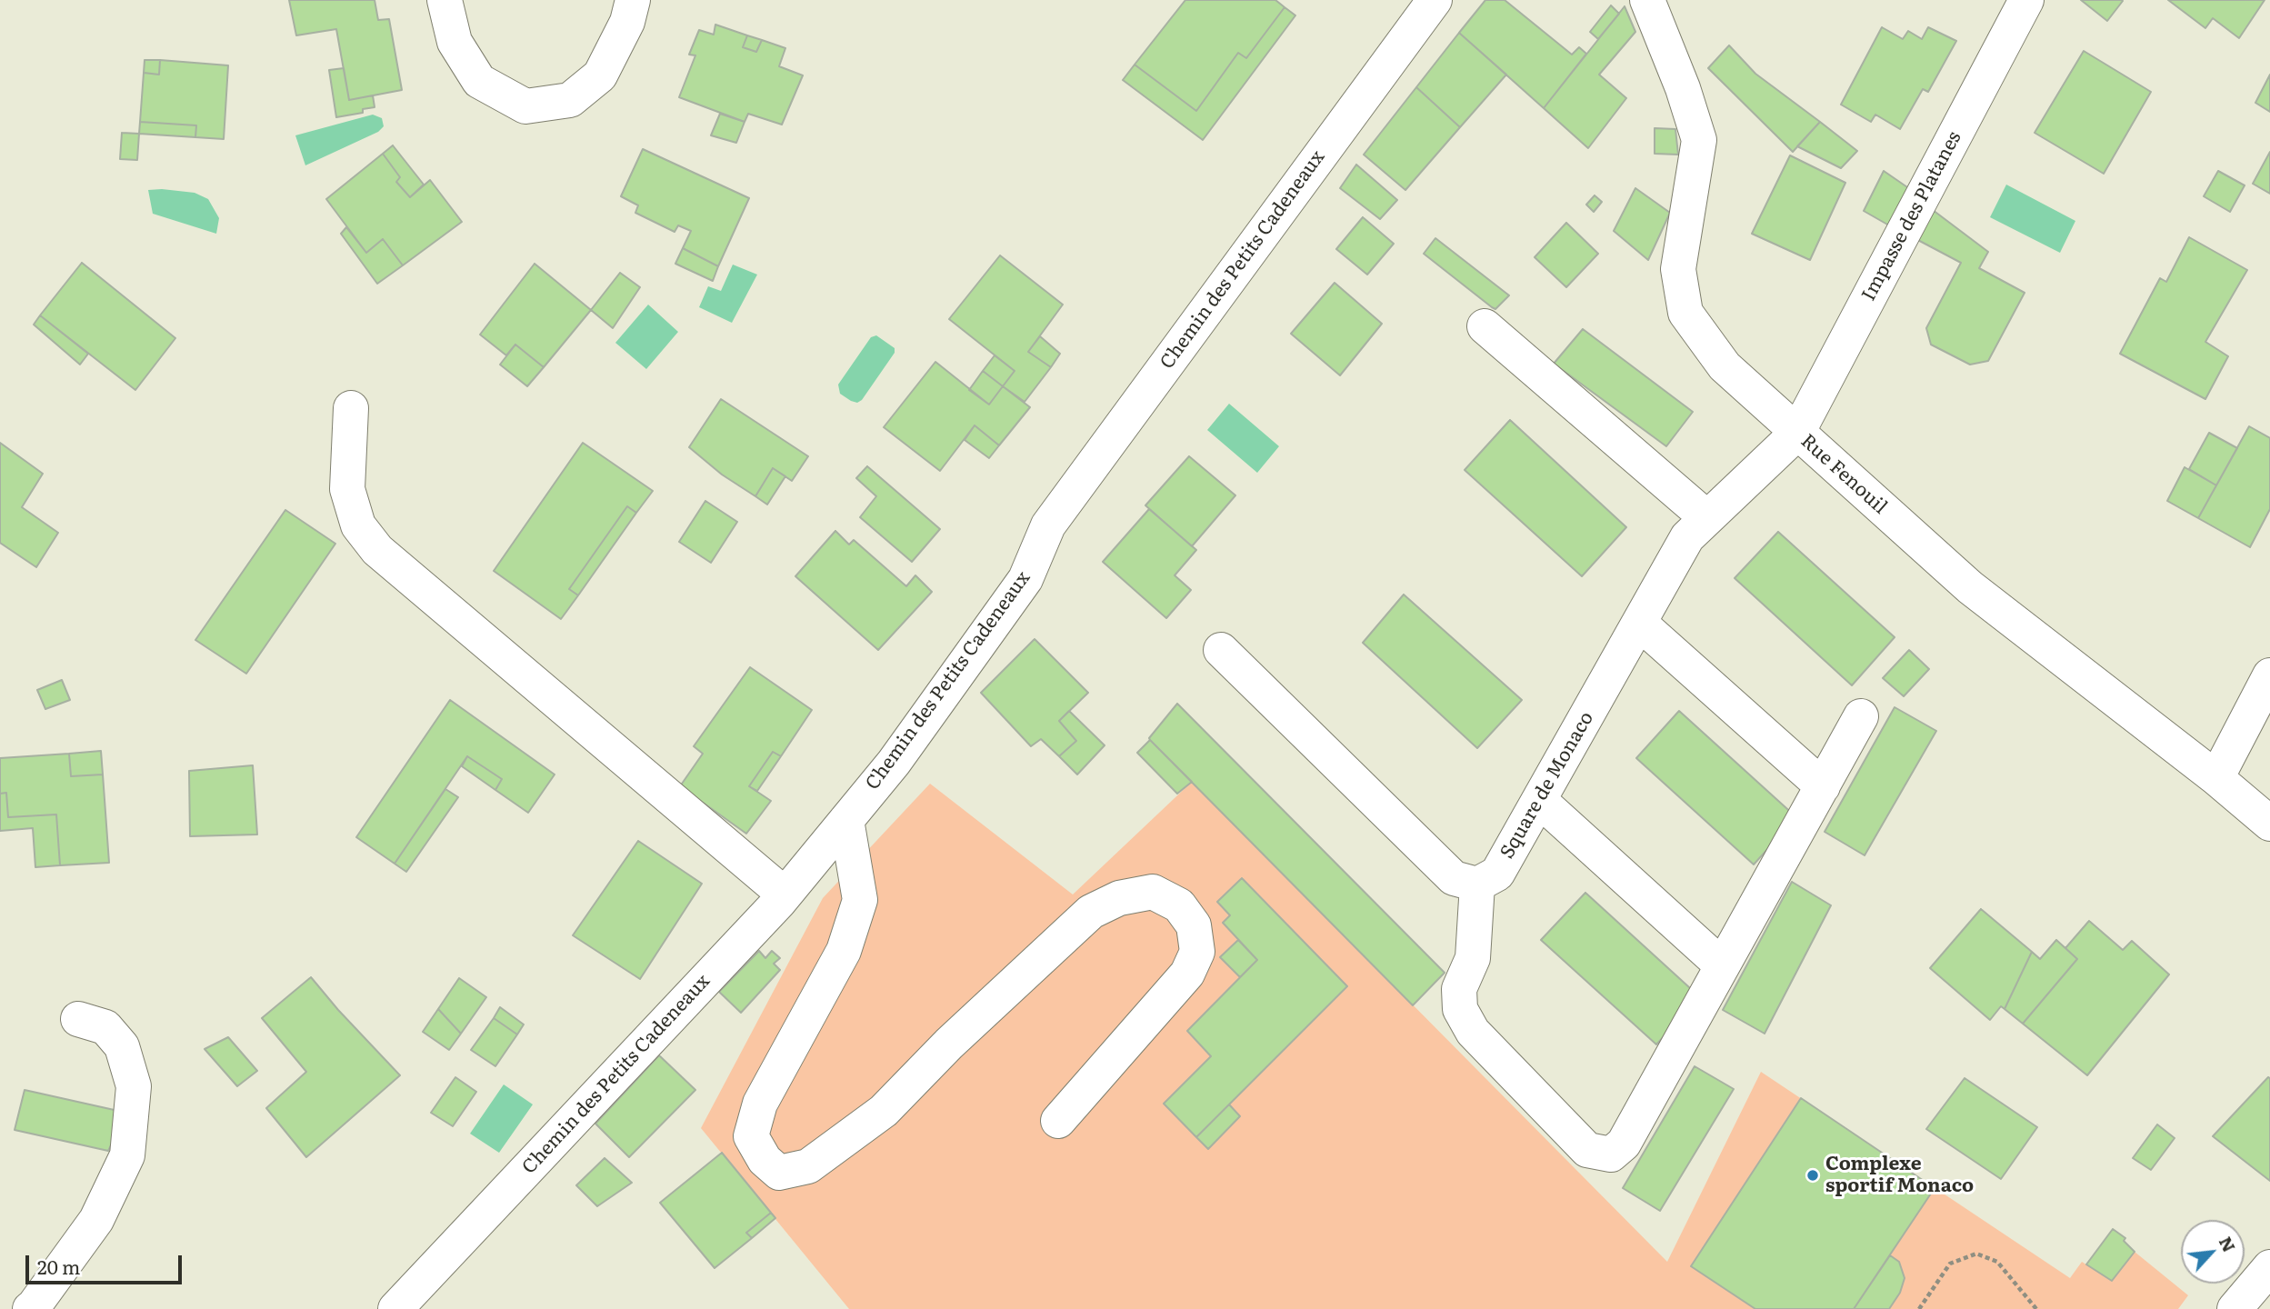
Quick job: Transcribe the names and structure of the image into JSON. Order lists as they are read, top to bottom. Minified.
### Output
{"streets":{"street":["Impasse des Platanes","Chemin des Petits Cadeneaux","Rue Fenouil","Square de Monaco"]},"crossings":[["Impasse des Platanes","Rue Fenouil"],["Impasse des Platanes","Square de Monaco"],["Rue Fenouil","Square de Monaco"]],"places":["Complexe sportif Monaco"],"scale_bar":"20 m","north":"top right"}
